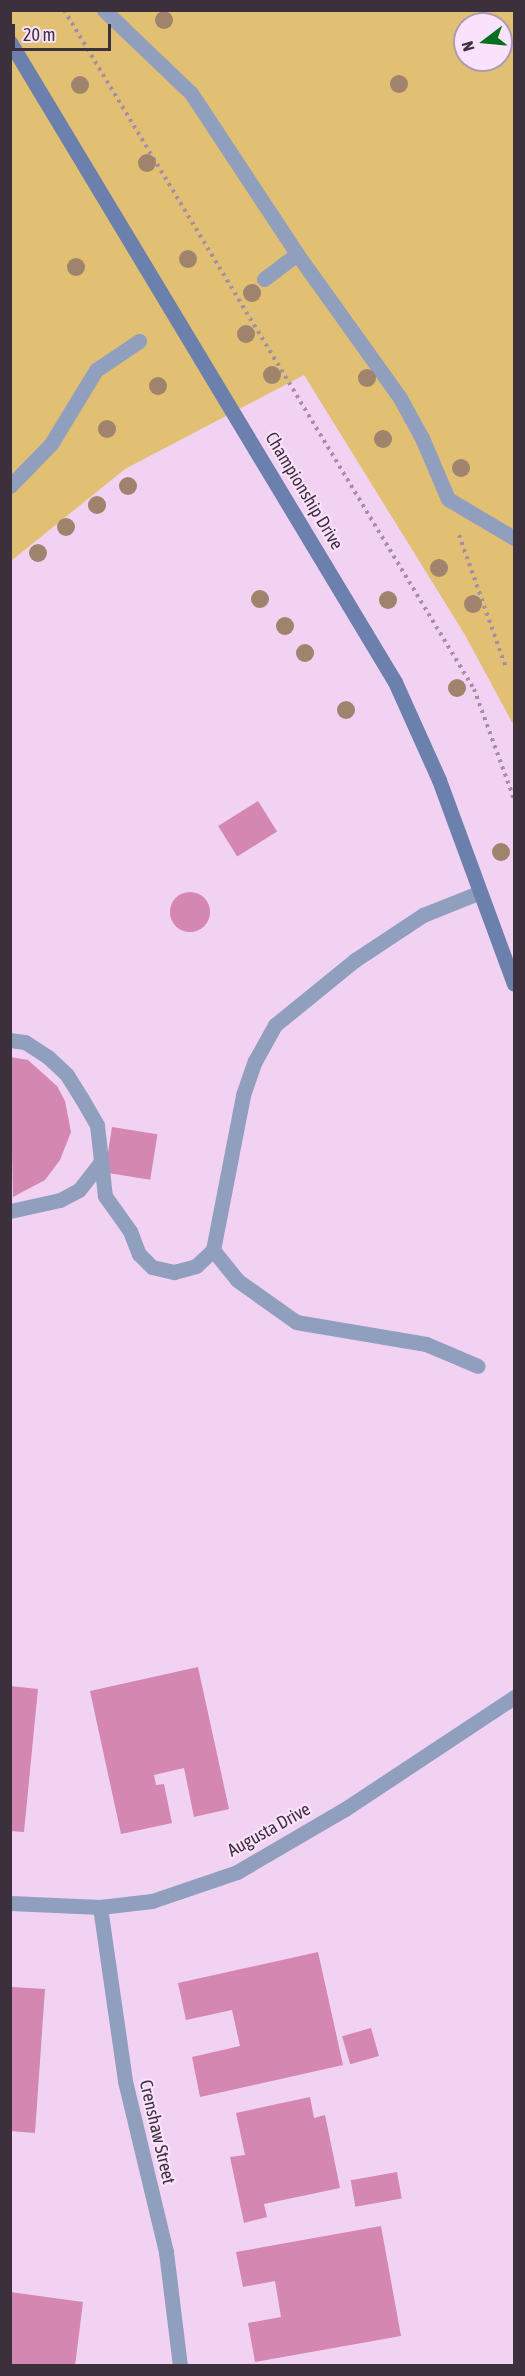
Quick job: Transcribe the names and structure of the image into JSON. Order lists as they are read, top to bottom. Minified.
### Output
{"streets":{"street":["Championship Drive","Augusta Drive","Crenshaw Street"]},"crossings":[["Augusta Drive","Crenshaw Street"]],"scale_bar":"20 m","north":"left"}
